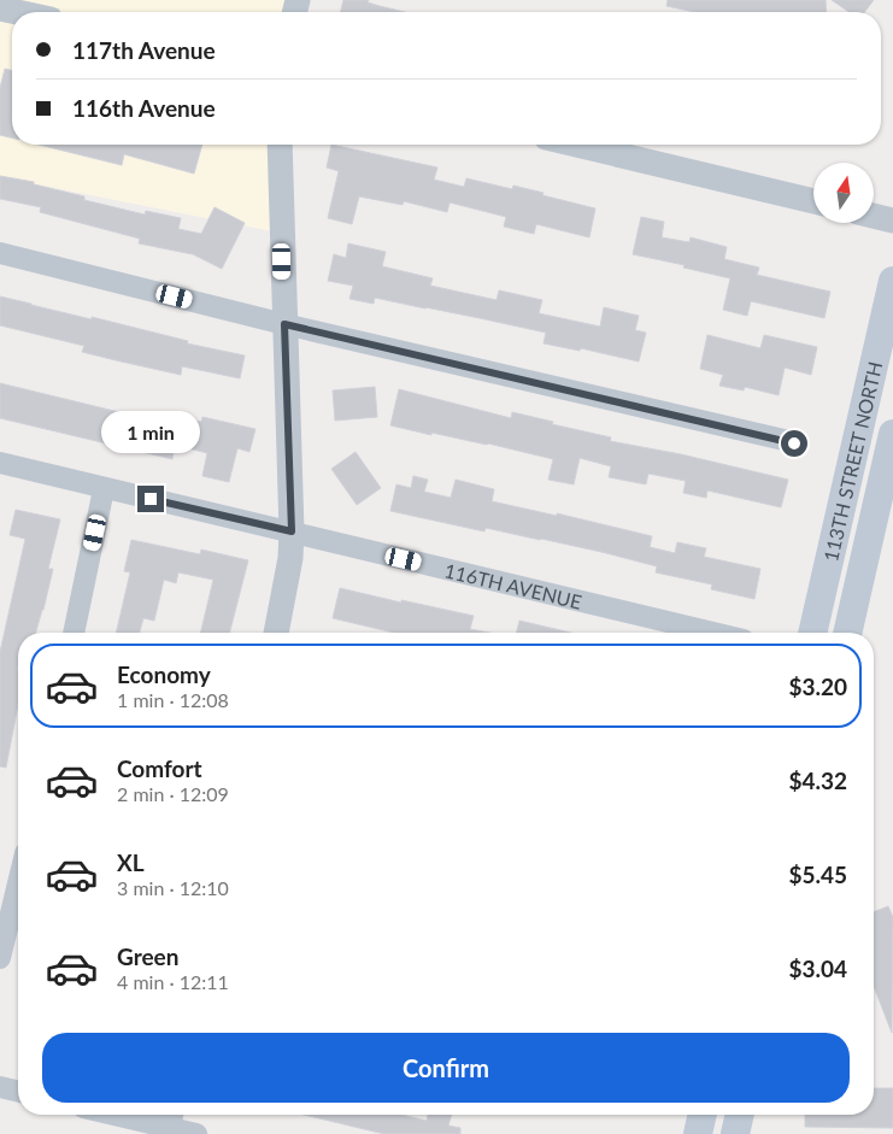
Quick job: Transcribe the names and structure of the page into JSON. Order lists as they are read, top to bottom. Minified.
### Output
{"streets":{"main road":["113TH STREET NORTH"],"street":["116TH AVENUE"]},"north":"top","page":{"banner":["117th Avenue","116th Avenue"],"bubble":"1 min","list":[{"name":"Economy","note":"1 min · 12:08","value":"$3.20"},{"name":"Comfort","note":"2 min · 12:09","value":"$4.32"},{"name":"XL","note":"3 min · 12:10","value":"$5.45"},{"name":"Green","note":"4 min · 12:11","value":"$3.04"}],"buttons":"Confirm"}}
